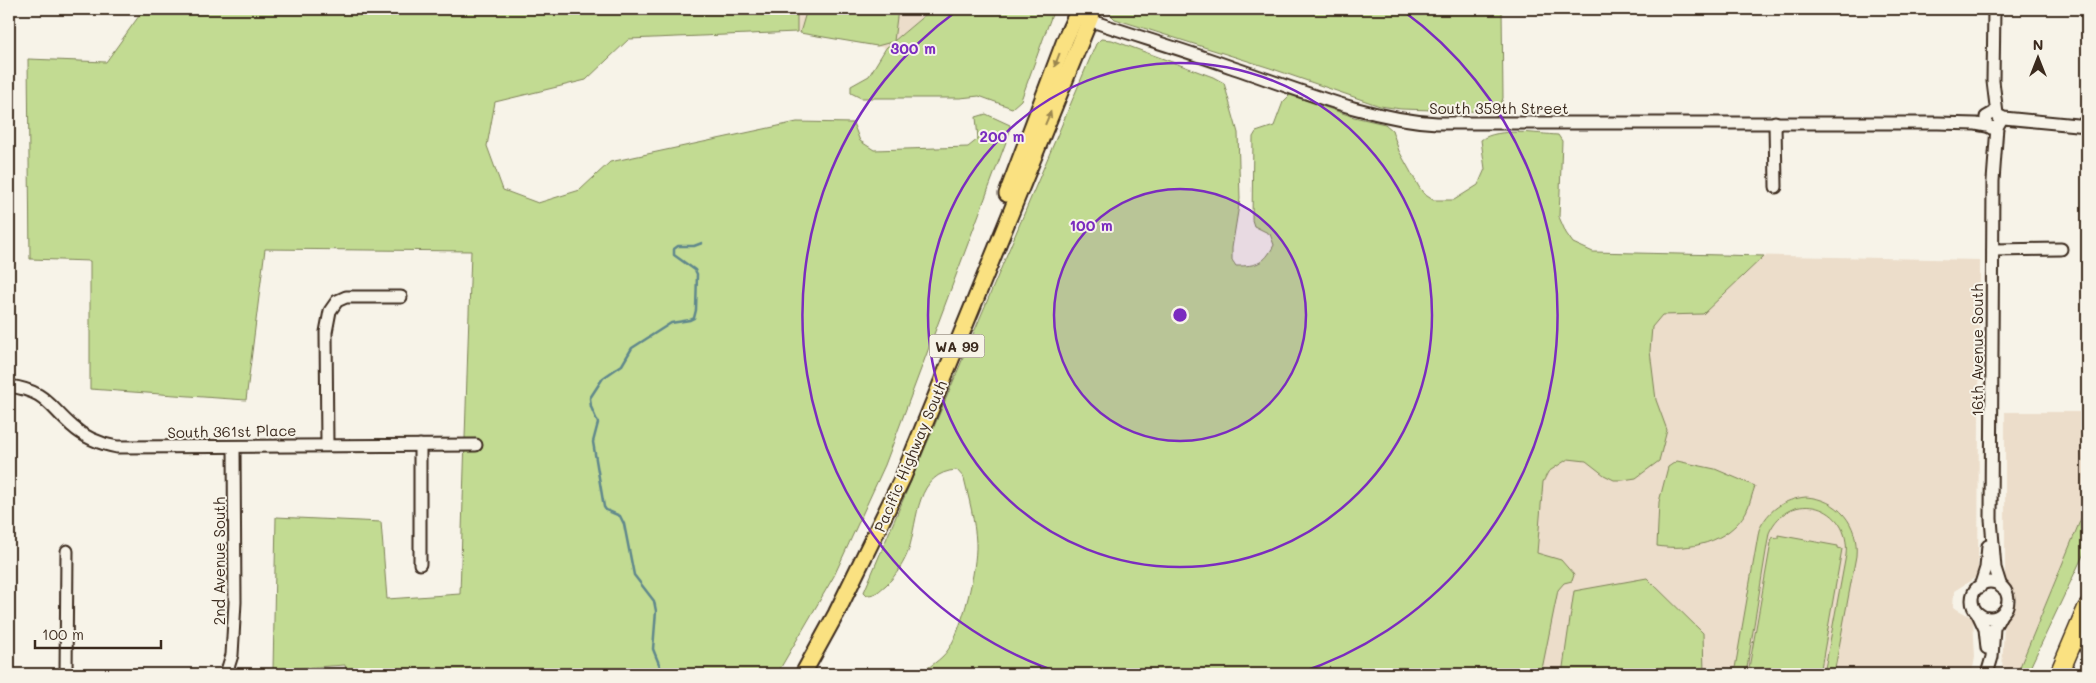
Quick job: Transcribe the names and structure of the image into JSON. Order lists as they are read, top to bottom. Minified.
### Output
{"streets":{"main road":["WA 99","Pacific Highway South"],"street":["South 359th Street","16th Avenue South","South 361st Place","2nd Avenue South"]},"crossings":[["South 359th Street","16th Avenue South"],["South 359th Street","Pacific Highway South"],["South 361st Place","2nd Avenue South"]],"scale_bar":"100 m","north":"top","rings":["300 m","200 m","100 m"]}
